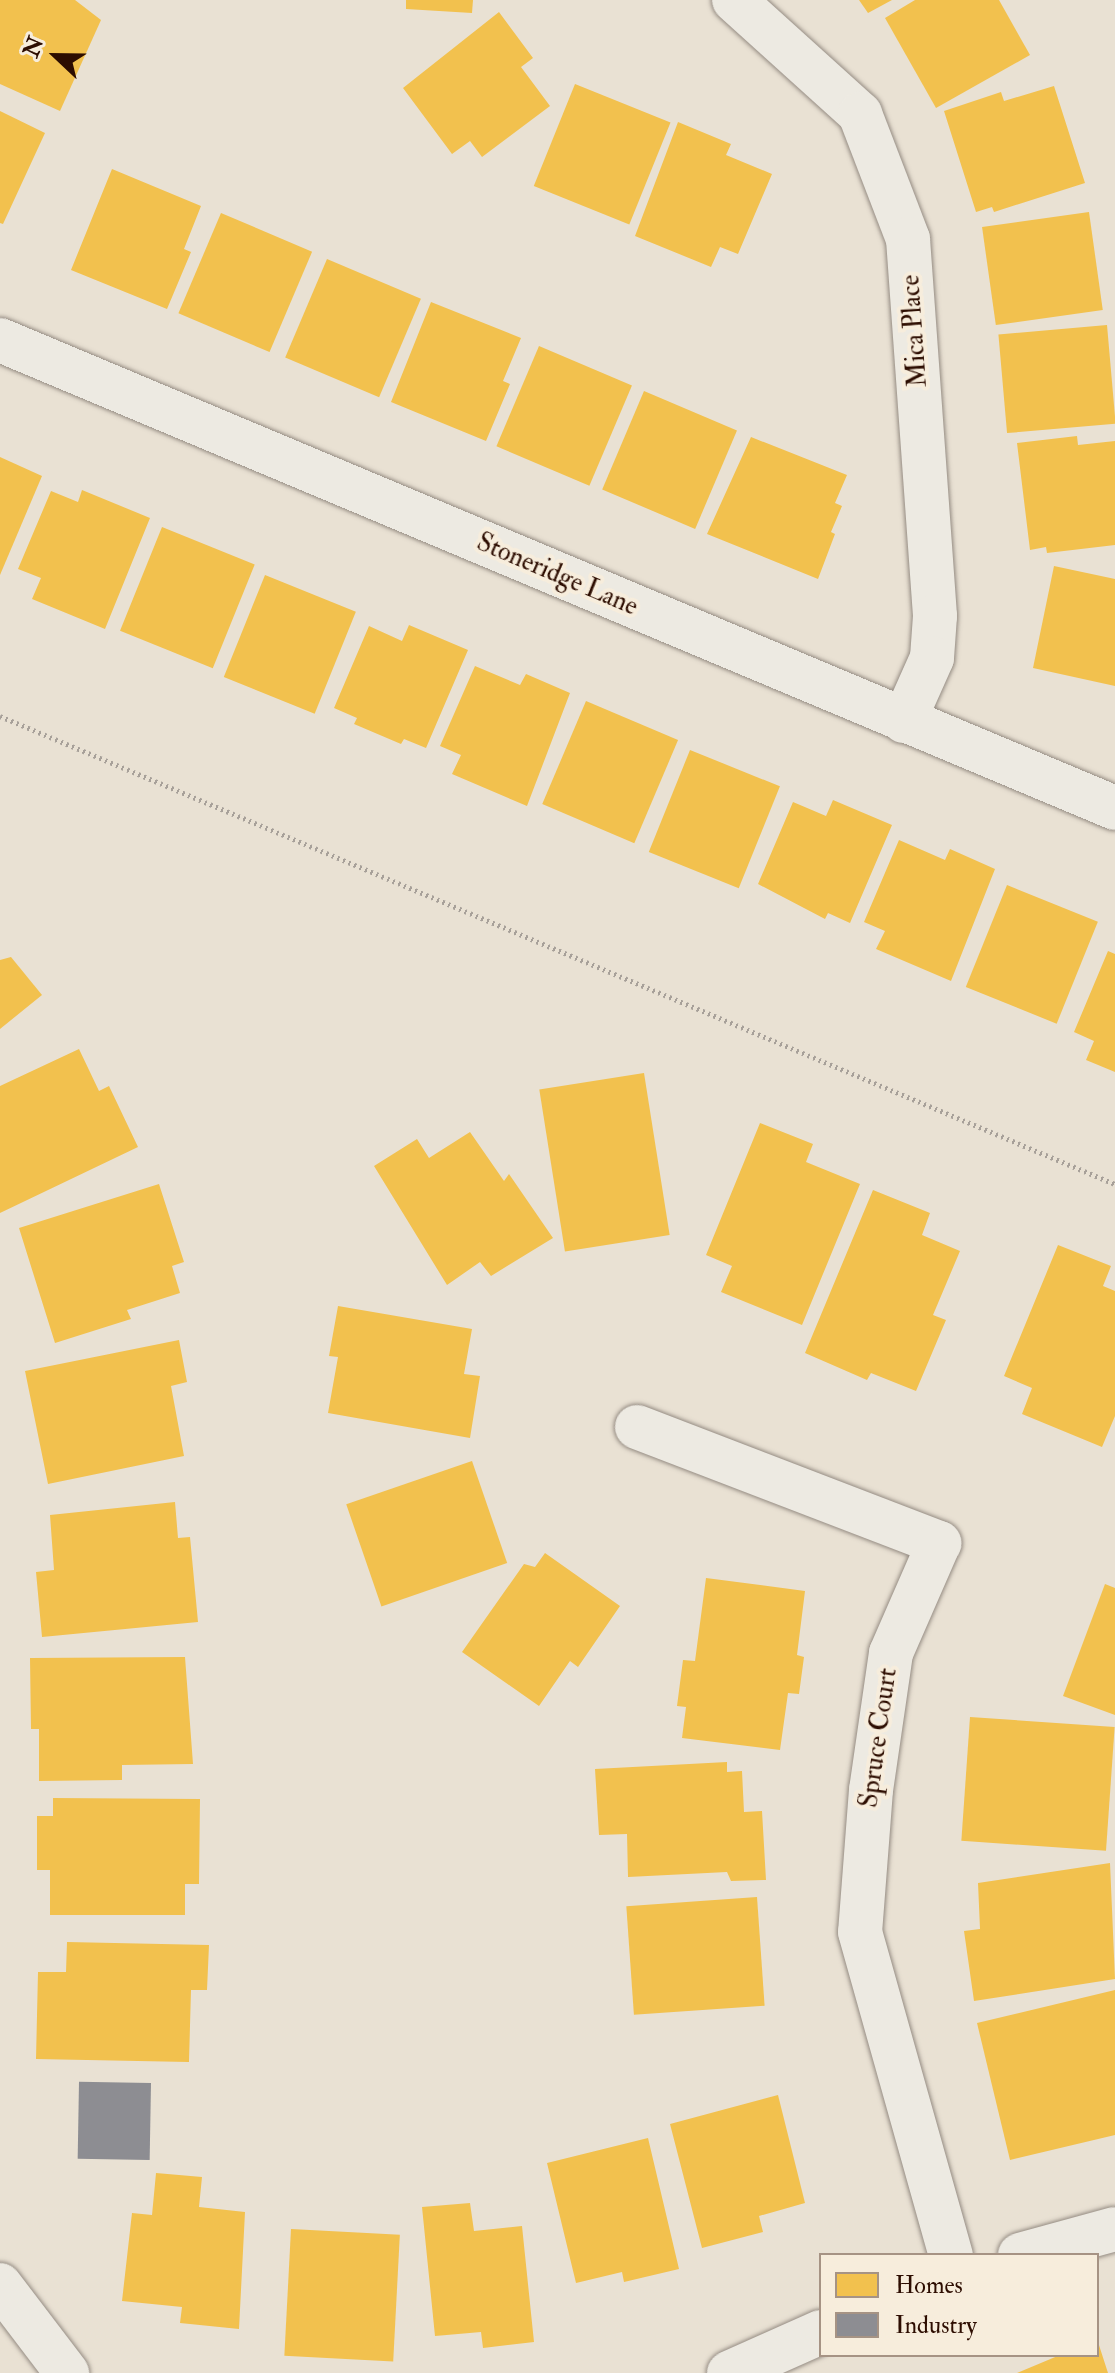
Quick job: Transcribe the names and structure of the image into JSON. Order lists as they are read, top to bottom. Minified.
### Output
{"streets":{"street":["Mica Place","Stoneridge Lane","Spruce Court"]},"crossings":[["Mica Place","Stoneridge Lane"]],"legend":["Homes","Industry"],"north":"left"}
